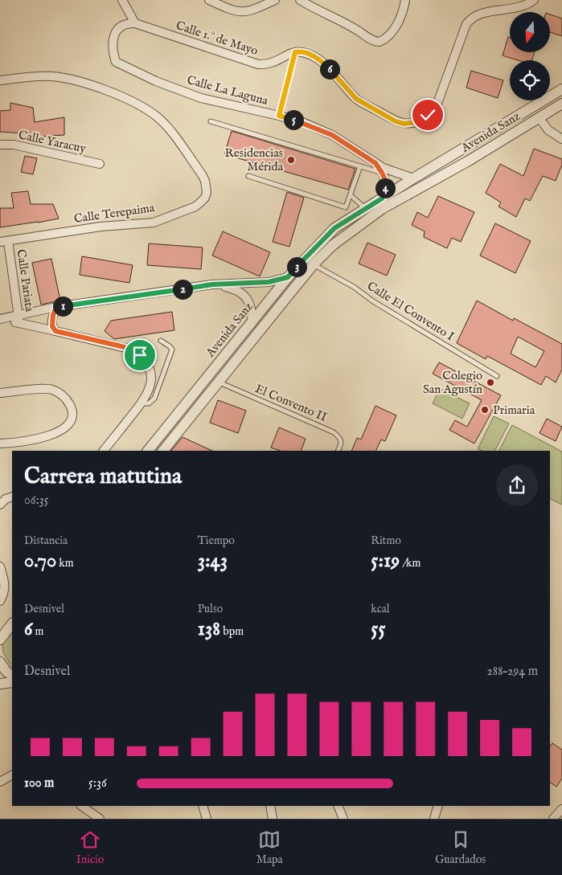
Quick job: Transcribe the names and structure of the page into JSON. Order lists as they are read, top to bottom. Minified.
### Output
{"streets":{"street":["Calle 1.° de Mayo","Calle La Laguna","Avenida Sanz","Calle Yaracuy","Calle Terepaima","Calle Pariata"],"lane":["Calle El Convento I","El Convento II"]},"crossings":[["Calle 1.° de Mayo","Calle La Laguna"],["Calle La Laguna","Avenida Sanz"],["Avenida Sanz","Calle El Convento I"],["Avenida Sanz","El Convento II"],["Calle Terepaima","Calle Pariata"]],"places":["Residencias Mérida","Colegio San Agustín","Primaria"],"north":"bottom","page":{"pins":["6","5","4","3","2","1"],"heading":["Carrera matutina","06:35"],"stats":[["Distancia","0.70 km"],["Tiempo","3:43"],["Ritmo","5:19 /km"],["Desnivel","6 m"],["Pulso","138 bpm"],["kcal","55"]],"chart":["Desnivel","288–294 m"],"list":[{"name":"100 m","note":"5:36"}],"tabs":["Inicio","Mapa","Guardados"]}}
